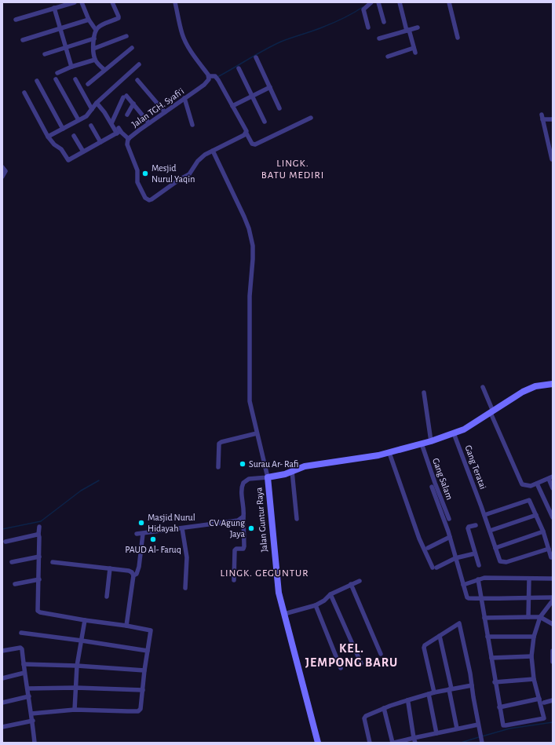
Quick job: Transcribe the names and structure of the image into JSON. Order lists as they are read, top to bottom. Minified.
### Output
{"streets":{"street":["Jalan TGH. Syafi'i","Gang Teratai","Gang Salam","Jalan Guntur Raya"]},"districts":["LINGK. BATU MEDIRI","LINGK. GEGUNTUR","KEL. JEMPONG BARU"],"places":["Mesjid Nurul Yaqin","Surau Ar- Rafi","Masjid Nurul Hidayah","CV Agung Jaya","PAUD Al- Faruq"]}
